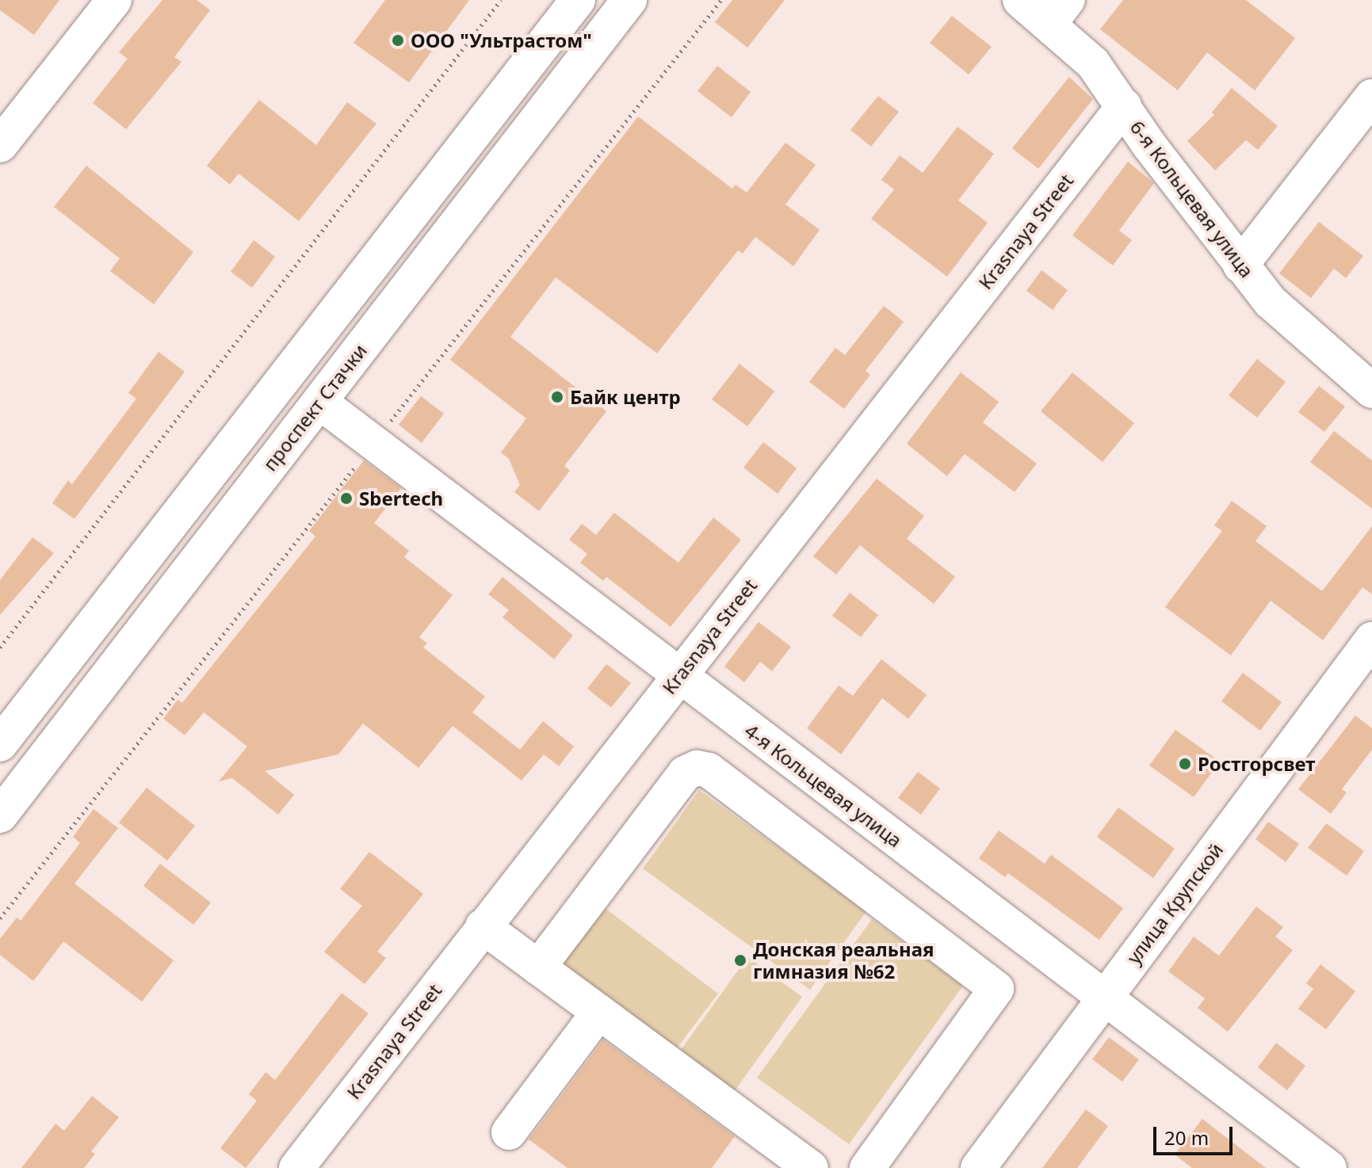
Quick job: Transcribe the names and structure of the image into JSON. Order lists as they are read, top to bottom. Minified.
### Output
{"streets":{"street":["6-я Кольцевая улица","Krasnaya Street","проспект Стачки","4-я Кольцевая улица","улица Крупской"]},"crossings":[["6-я Кольцевая улица","Krasnaya Street"],["Krasnaya Street","4-я Кольцевая улица"],["проспект Стачки","4-я Кольцевая улица"],["4-я Кольцевая улица","улица Крупской"]],"places":["ООО \"Ультрастом\"","Байк центр","Sbertech","Ростгорсвет","Донская реальная гимназия №62"],"scale_bar":"20 m"}
